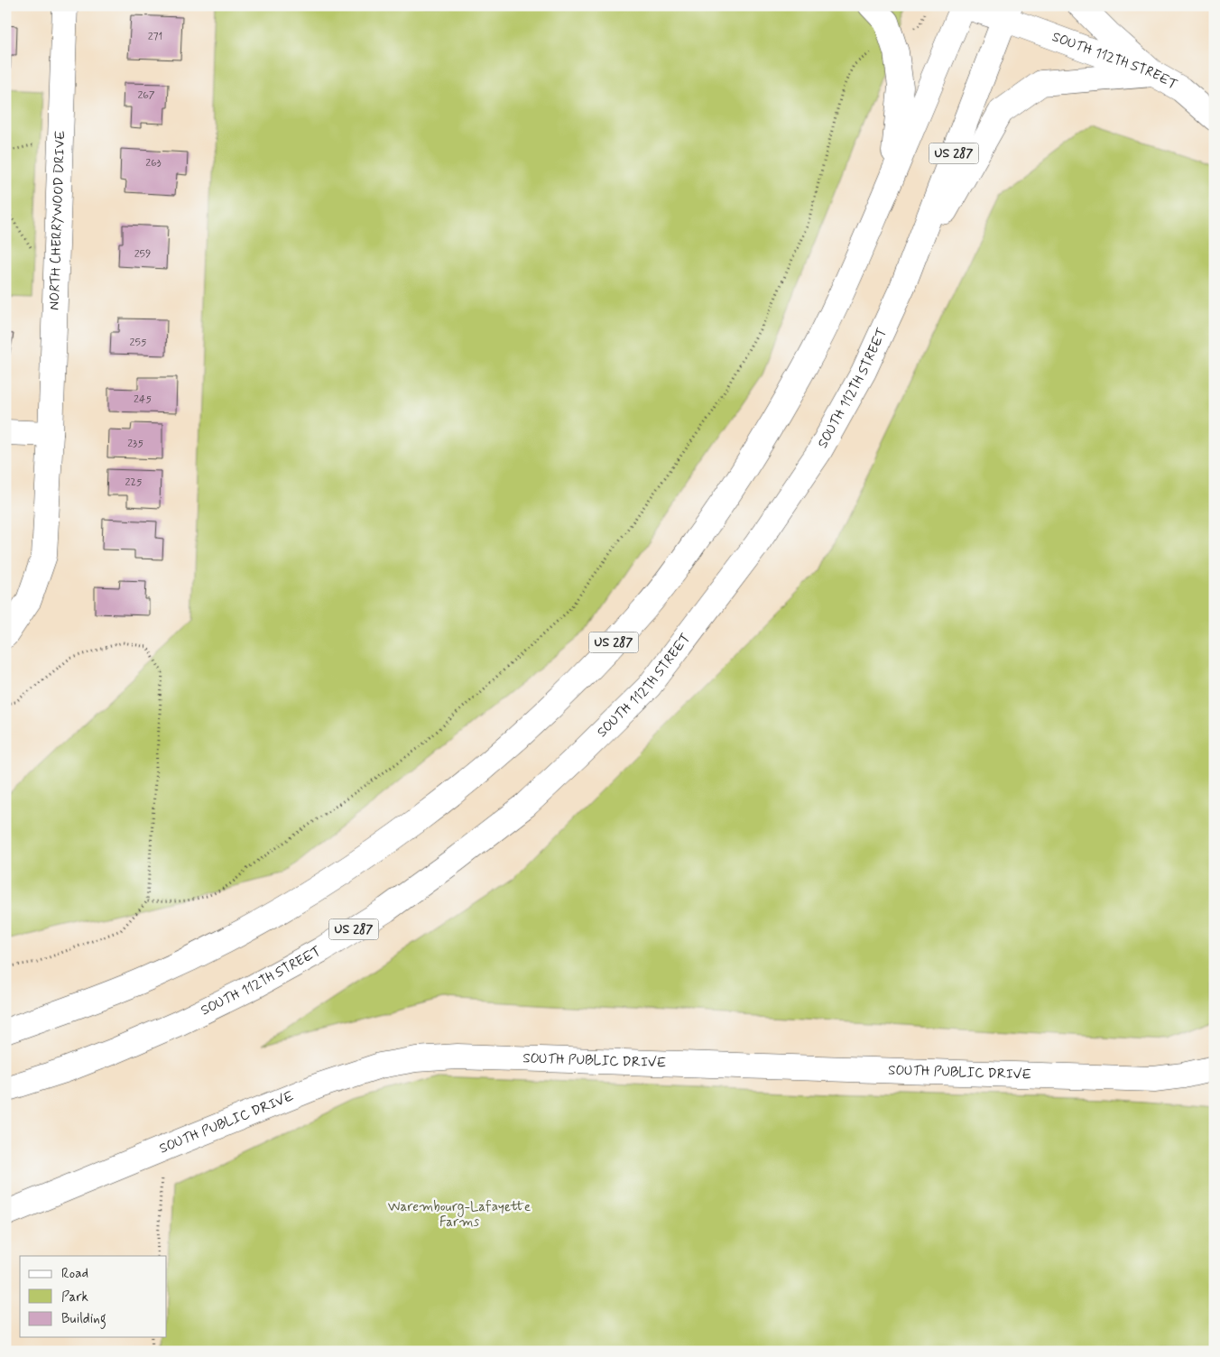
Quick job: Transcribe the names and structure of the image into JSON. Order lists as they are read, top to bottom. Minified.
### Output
{"streets":{"main road":["SOUTH 112TH STREET","US 287","NORTH CHERRYWOOD DRIVE","SOUTH PUBLIC DRIVE"]},"parks":["Warembourg-Lafayette Farms"],"house_numbers":["271","267","263","259","255","245","235","225"],"legend":["Road","Park","Building"]}
